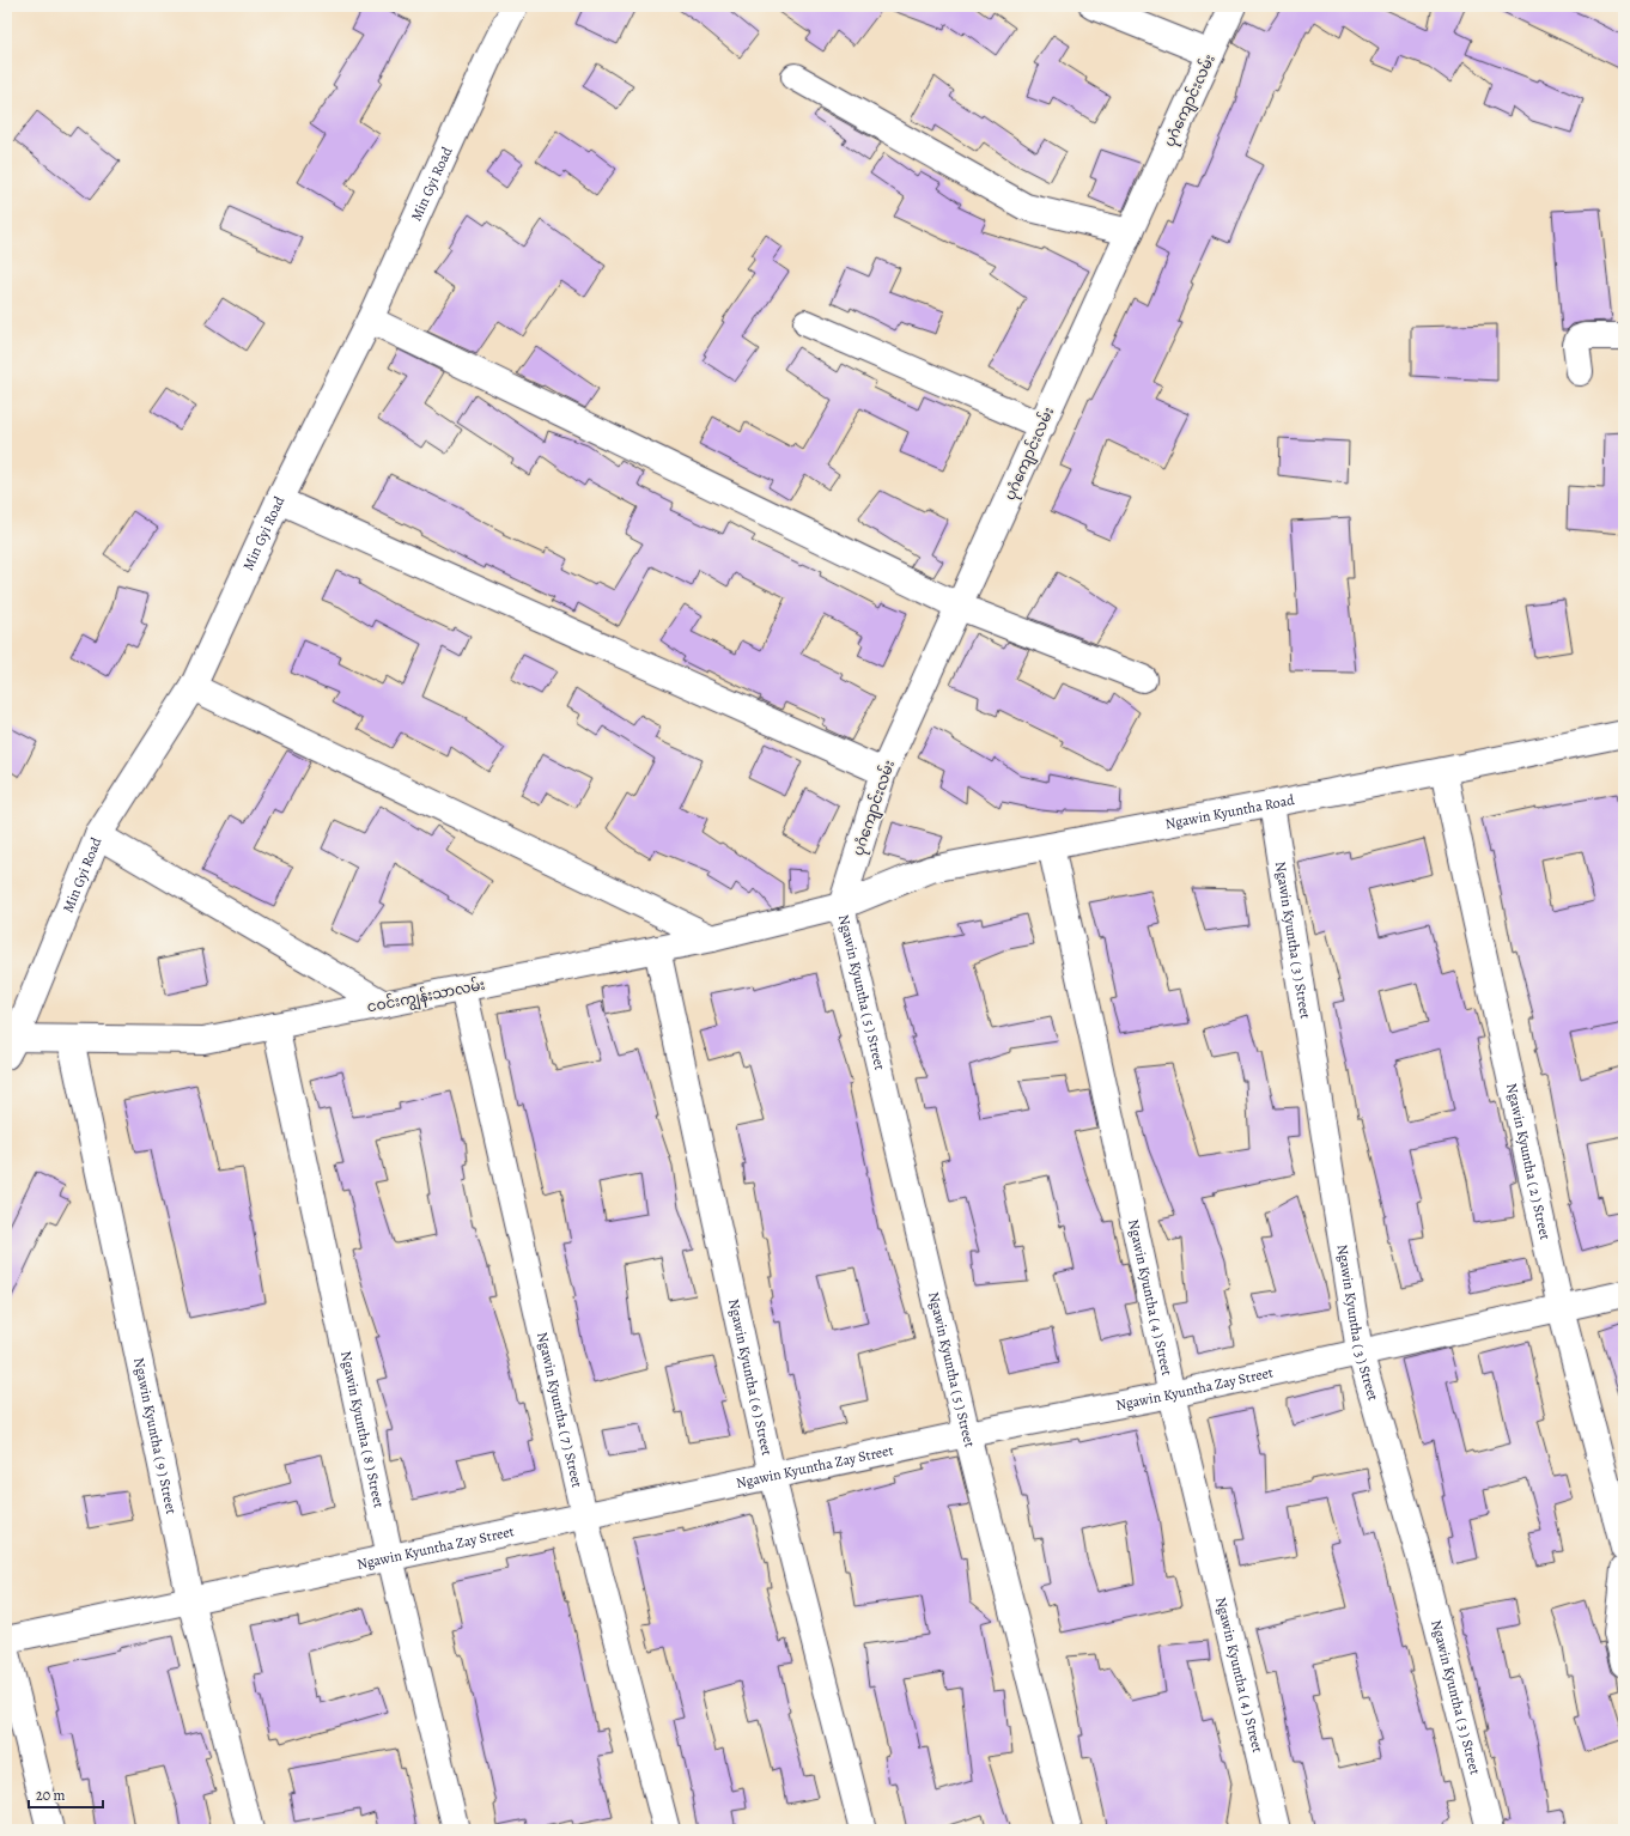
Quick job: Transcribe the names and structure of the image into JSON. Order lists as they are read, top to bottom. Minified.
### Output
{"streets":{"street":["ပုဂံကျောင်းလမ်း","Min Gyi Road","Ngawin Kyuntha Road","Ngawin Kyuntha ( 3 ) Street","Ngawin Kyuntha ( 5 ) Street","ငဝင်းကျွန်းသာလမ်း","Ngawin Kyuntha ( 2 ) Street","Ngawin Kyuntha ( 4 ) Street","Ngawin Kyuntha ( 6 ) Street","Ngawin Kyuntha Zay Street","Ngawin Kyuntha ( 7 ) Street","Ngawin Kyuntha ( 8 ) Street","Ngawin Kyuntha ( 9 ) Street"]},"crossings":[["ပုဂံကျောင်းလမ်း","Ngawin Kyuntha Road"],["ပုဂံကျောင်းလမ်း","Ngawin Kyuntha ( 5 ) Street"],["ပုဂံကျောင်းလမ်း","ငဝင်းကျွန်းသာလမ်း"],["Min Gyi Road","ငဝင်းကျွန်းသာလမ်း"],["Ngawin Kyuntha Road","Ngawin Kyuntha ( 3 ) Street"],["Ngawin Kyuntha Road","Ngawin Kyuntha ( 5 ) Street"],["Ngawin Kyuntha Road","ငဝင်းကျွန်းသာလမ်း"],["Ngawin Kyuntha Road","Ngawin Kyuntha ( 2 ) Street"],["Ngawin Kyuntha Road","Ngawin Kyuntha ( 4 ) Street"],["Ngawin Kyuntha ( 3 ) Street","Ngawin Kyuntha Zay Street"],["Ngawin Kyuntha ( 5 ) Street","ငဝင်းကျွန်းသာလမ်း"],["Ngawin Kyuntha ( 5 ) Street","Ngawin Kyuntha Zay Street"],["ငဝင်းကျွန်းသာလမ်း","Ngawin Kyuntha ( 6 ) Street"],["ငဝင်းကျွန်းသာလမ်း","Ngawin Kyuntha ( 7 ) Street"],["ငဝင်းကျွန်းသာလမ်း","Ngawin Kyuntha ( 8 ) Street"],["ငဝင်းကျွန်းသာလမ်း","Ngawin Kyuntha ( 9 ) Street"],["Ngawin Kyuntha ( 2 ) Street","Ngawin Kyuntha Zay Street"],["Ngawin Kyuntha ( 4 ) Street","Ngawin Kyuntha Zay Street"],["Ngawin Kyuntha ( 6 ) Street","Ngawin Kyuntha Zay Street"],["Ngawin Kyuntha Zay Street","Ngawin Kyuntha ( 7 ) Street"],["Ngawin Kyuntha Zay Street","Ngawin Kyuntha ( 8 ) Street"],["Ngawin Kyuntha Zay Street","Ngawin Kyuntha ( 9 ) Street"]],"scale_bar":"20 m"}
